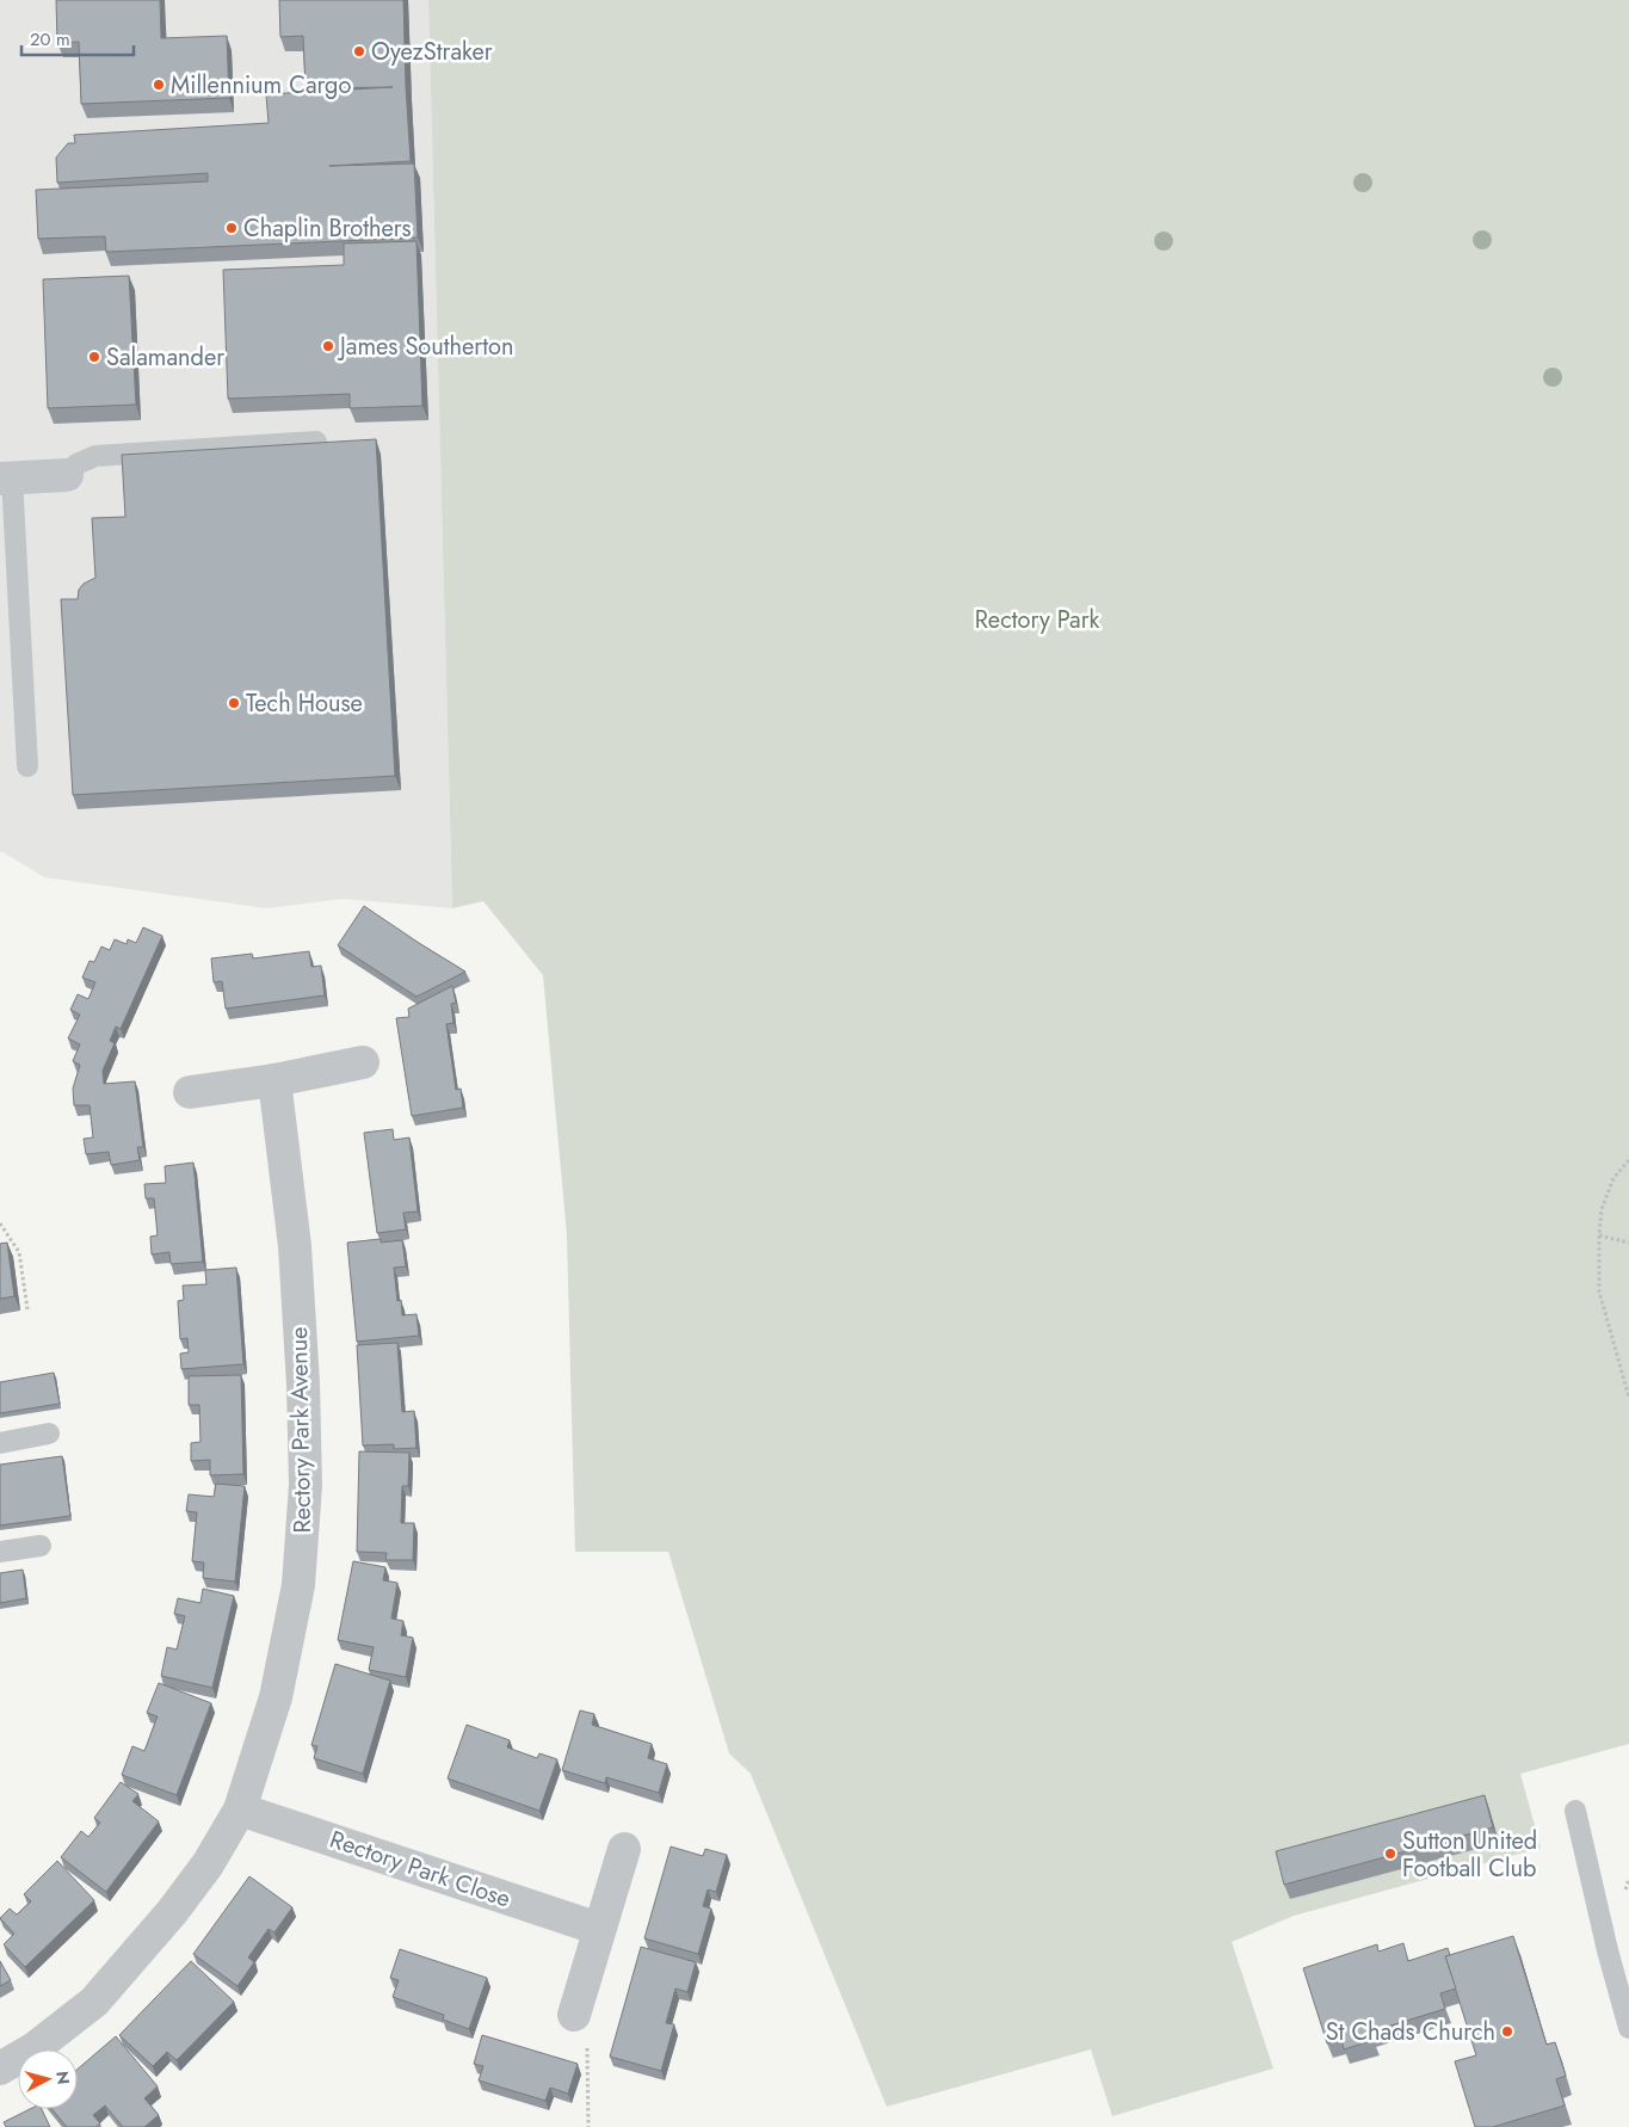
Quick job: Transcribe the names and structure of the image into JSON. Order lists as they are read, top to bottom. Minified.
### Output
{"streets":{"street":["Rectory Park Avenue","Rectory Park Close"]},"crossings":[["Rectory Park Avenue","Rectory Park Close"]],"parks":["Rectory Park"],"places":["OyezStraker","Millennium Cargo","Chaplin Brothers","James Southerton","Salamander","Tech House","Sutton United Football Club","St Chads Church"],"scale_bar":"20 m","north":"right"}
